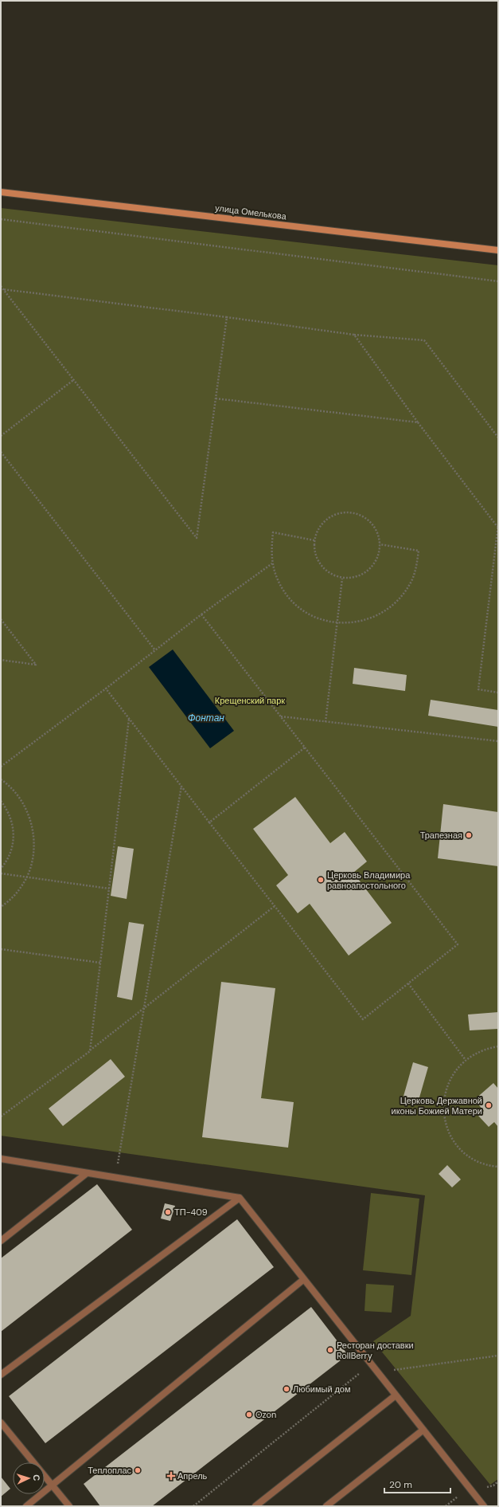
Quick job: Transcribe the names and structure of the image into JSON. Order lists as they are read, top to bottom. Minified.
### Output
{"streets":{"street":["улица Омелькова"]},"water":["Фонтан"],"parks":["Крещенский парк"],"places":{"other":["Трапезная","Церковь Владимира равноапостольного","Церковь Державной иконы Божией Матери","ТП-409","Ресторан доставки RollBerry","Любимый дом","Ozon","Теплоплас"],"health":["Апрель"]},"scale_bar":"20 m","north":"right"}
